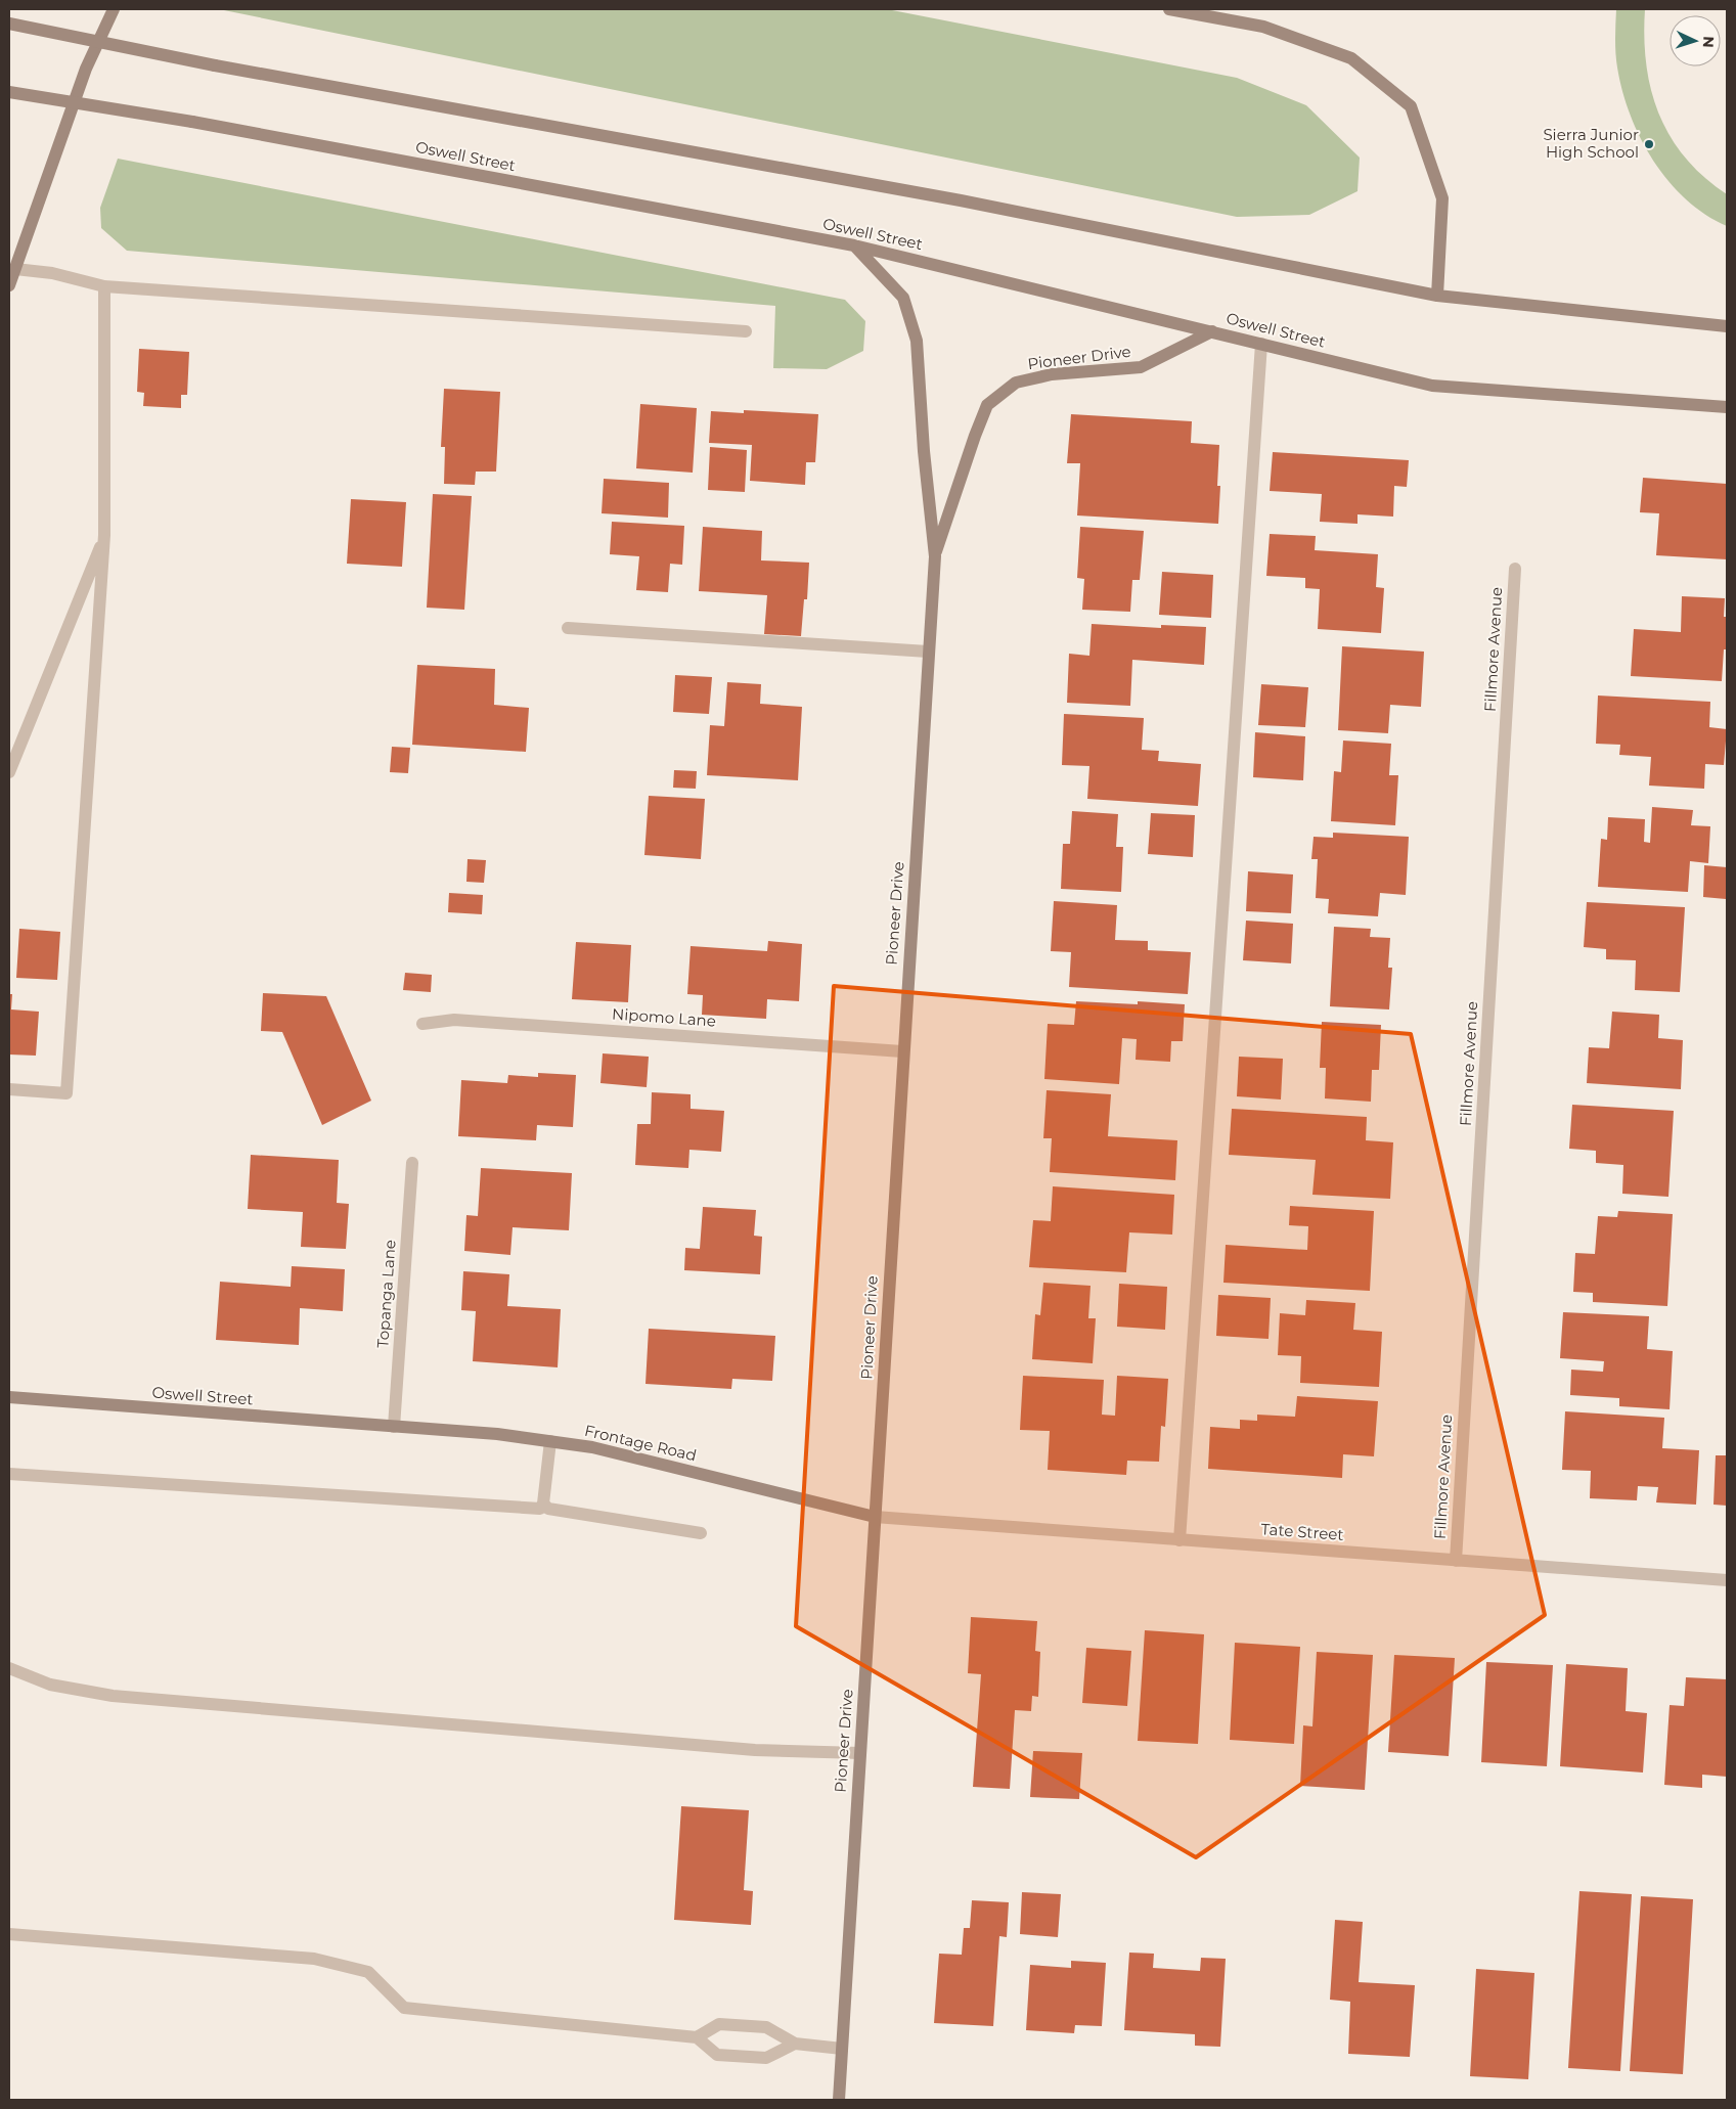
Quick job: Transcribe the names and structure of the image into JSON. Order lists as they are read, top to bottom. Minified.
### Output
{"streets":{"street":["Oswell Street","Pioneer Drive","Fillmore Avenue","Nipomo Lane","Topanga Lane","Frontage Road","Tate Street"]},"crossings":[["Oswell Street","Pioneer Drive"],["Oswell Street","Topanga Lane"],["Oswell Street","Frontage Road"],["Pioneer Drive","Nipomo Lane"],["Pioneer Drive","Frontage Road"],["Pioneer Drive","Tate Street"],["Fillmore Avenue","Tate Street"],["Topanga Lane","Frontage Road"],["Frontage Road","Tate Street"]],"places":["Sierra Junior High School"],"north":"right"}
